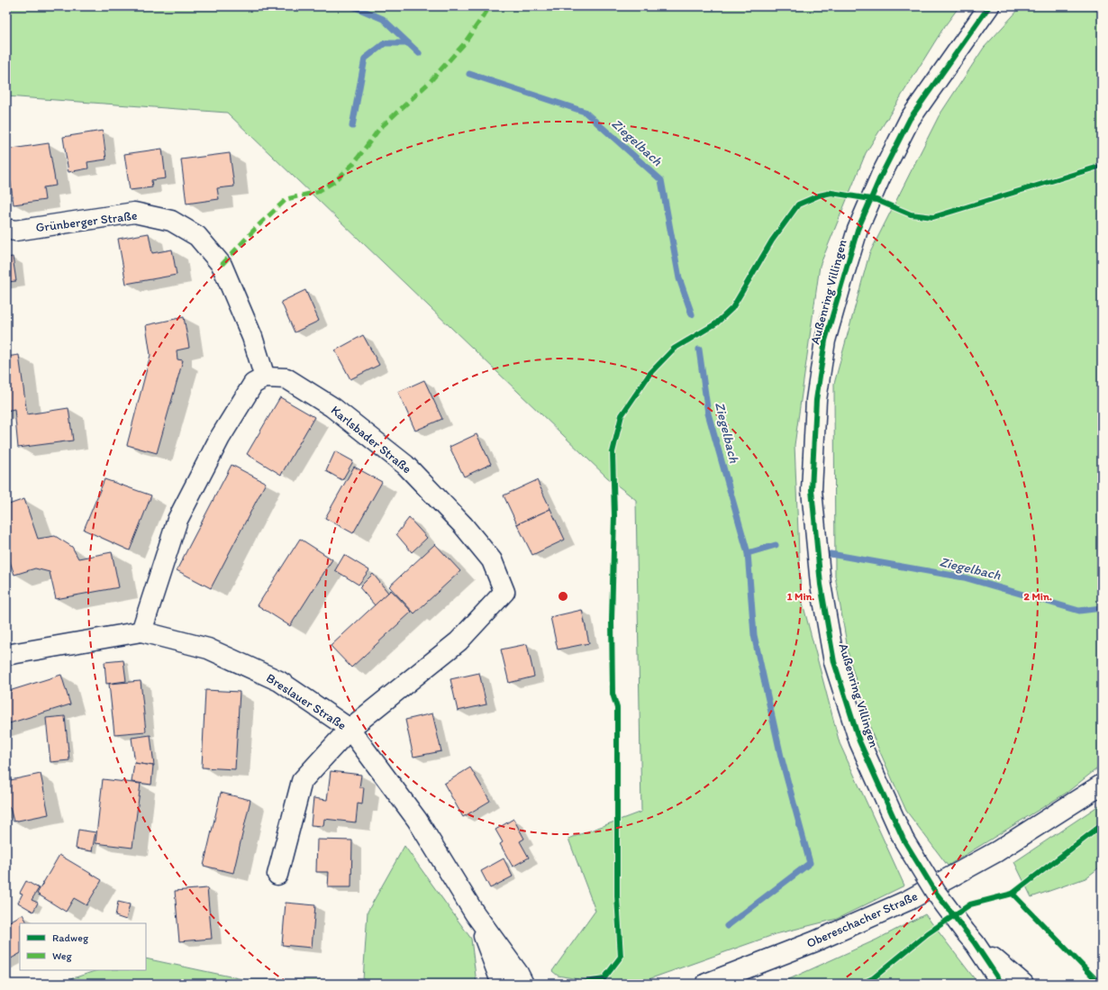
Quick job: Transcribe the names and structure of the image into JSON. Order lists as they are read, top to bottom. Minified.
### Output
{"streets":{"street":["Grünberger Straße","Außenring Villingen","Karlsbader Straße","Breslauer Straße","Obereschacher Straße"]},"crossings":[["Grünberger Straße","Karlsbader Straße"],["Karlsbader Straße","Breslauer Straße"]],"water":["Ziegelbach"],"legend":["Radweg","Weg"],"rings":["1 Min.","2 Min."]}
